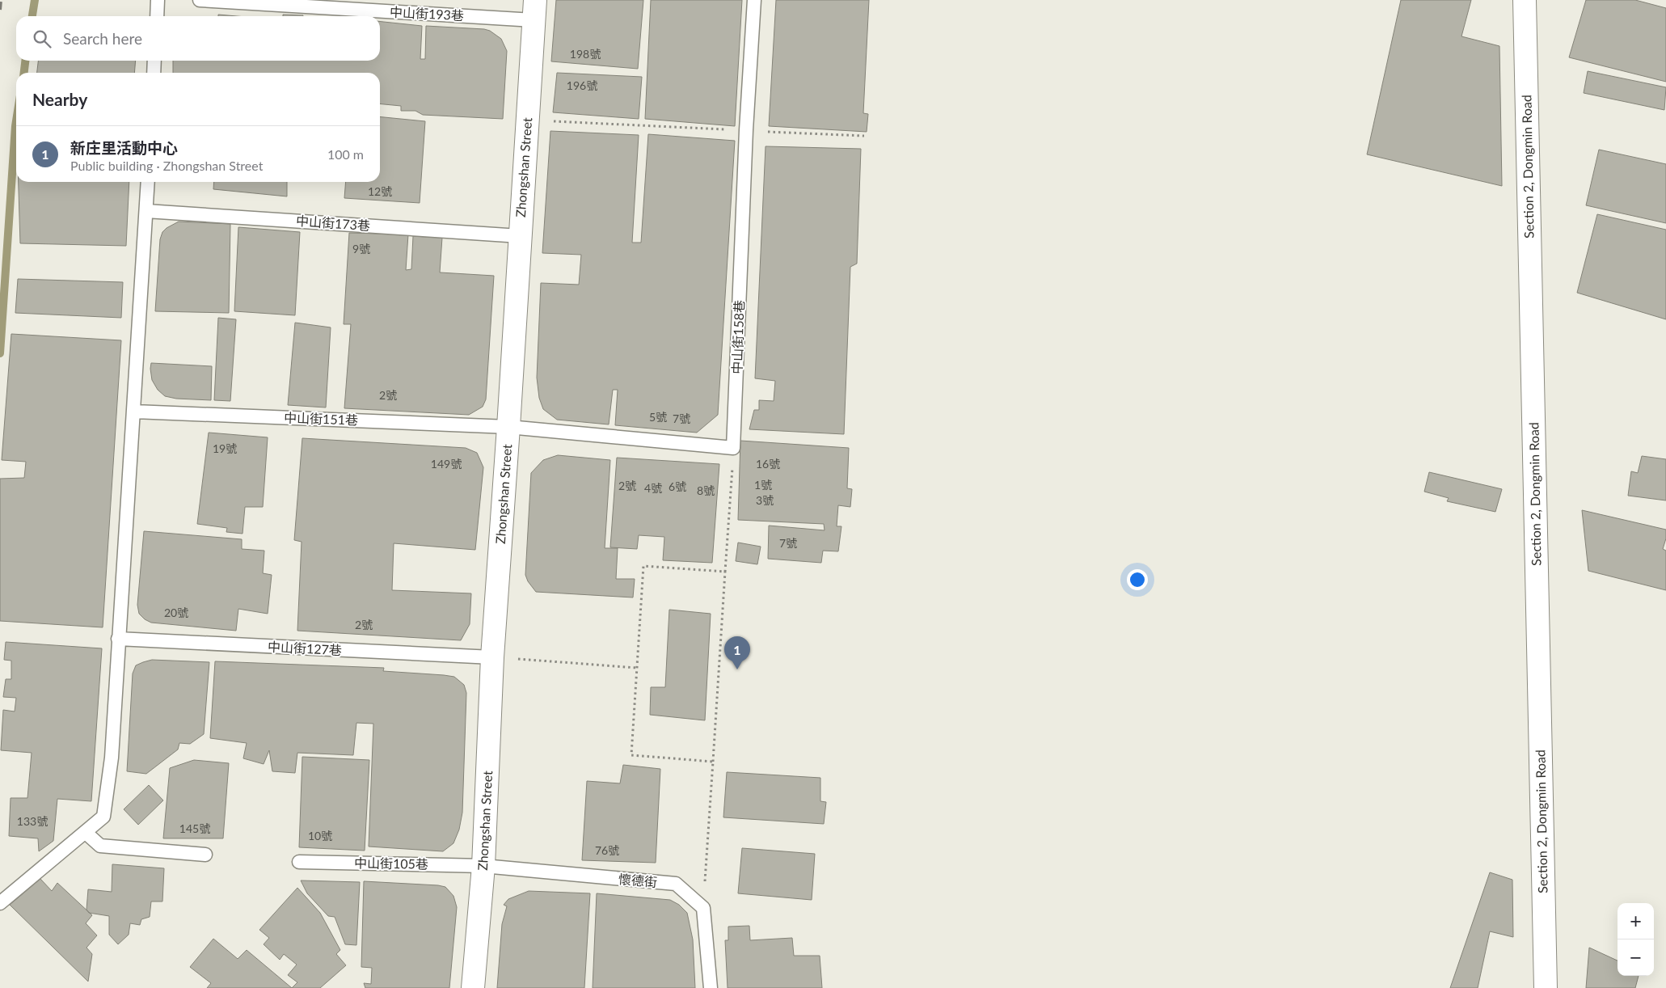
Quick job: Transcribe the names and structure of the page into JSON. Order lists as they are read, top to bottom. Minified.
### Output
{"streets":{"street":["Section 2, Dongmin Road","Zhongshan Street"],"lane":["中山街193巷","中山街173巷","中山街158巷","中山街151巷","中山街127巷","中山街105巷","懷德街"]},"crossings":[["中山街193巷","Zhongshan Street"],["Zhongshan Street","中山街173巷"],["Zhongshan Street","中山街151巷"],["Zhongshan Street","中山街127巷"],["Zhongshan Street","中山街105巷"],["Zhongshan Street","懷德街"],["中山街105巷","懷德街"]],"house_numbers":["198號","196號","12號","9號","2號","5號","7號","19號","149號","16號","1號","2號","6號","4號","8號","3號","7號","20號","2號","133號","145號","10號","76號"],"page":{"search":"Search here","heading":"Nearby","list":[{"mark":"1","name":"新庄里活動中心","note":"Public building · Zhongshan Street","value":"100 m"}],"pins":"1","map_buttons":["+","−"]}}
